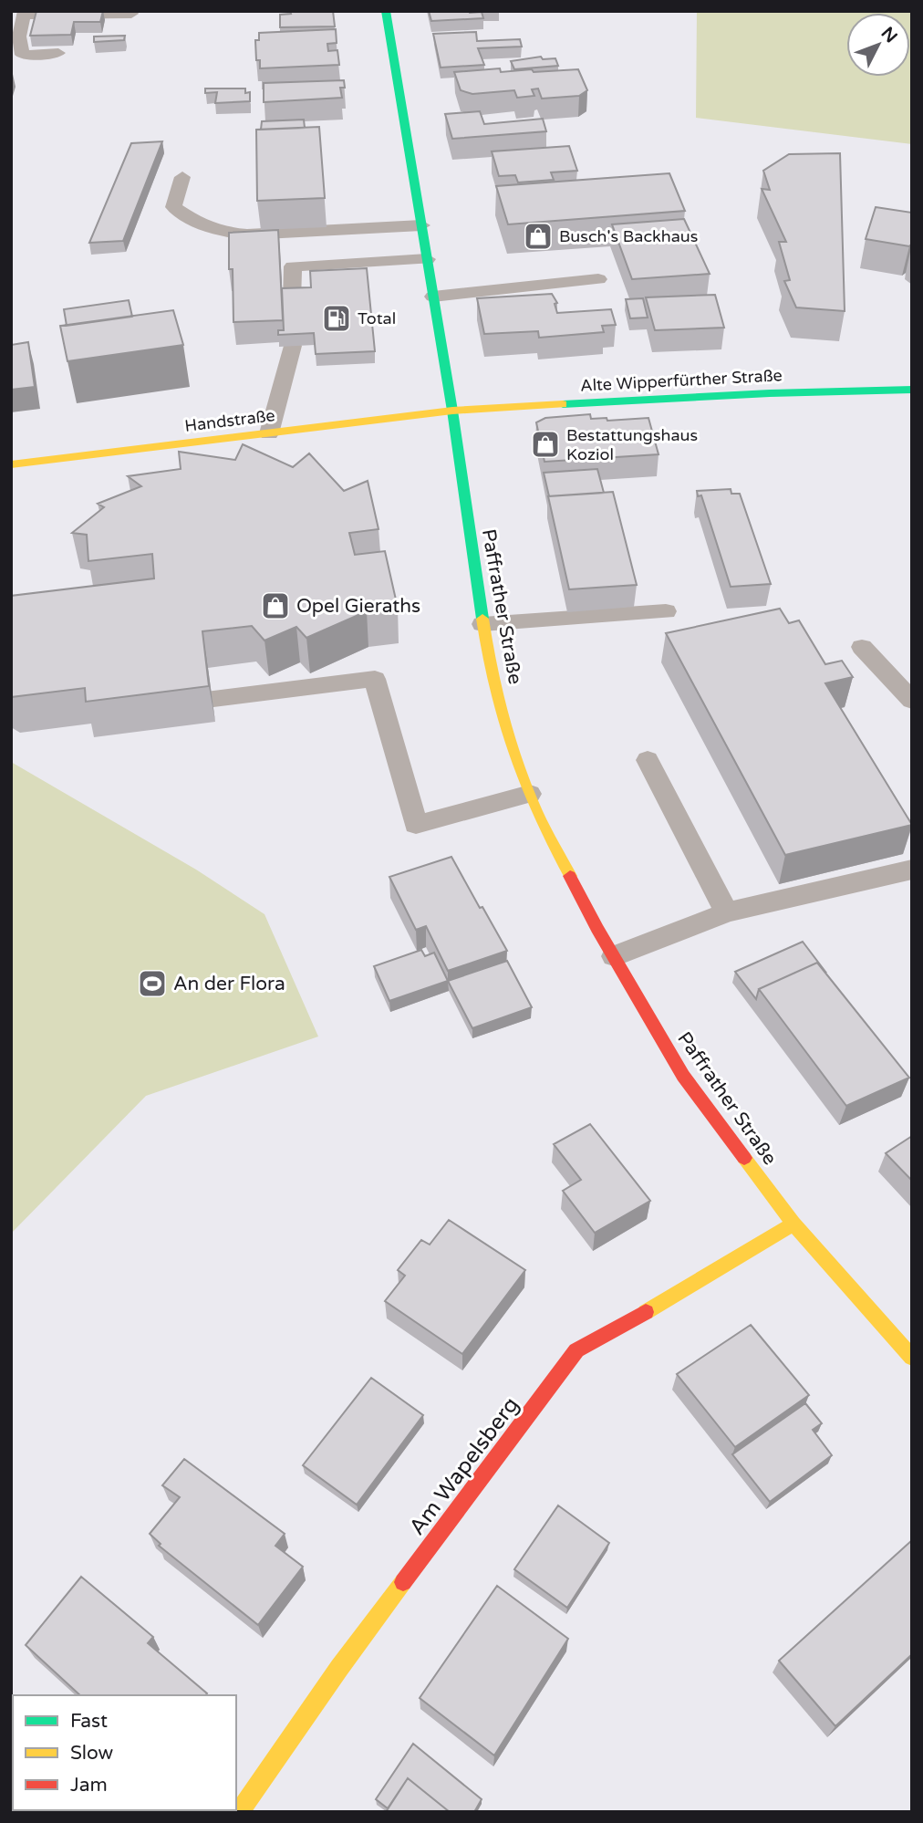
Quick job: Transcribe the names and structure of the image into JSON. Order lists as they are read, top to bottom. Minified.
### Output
{"streets":{"main road":["Alte Wipperfürther Straße","Handstraße","Paffrather Straße","Am Wapelsberg"]},"crossings":[["Alte Wipperfürther Straße","Handstraße"],["Alte Wipperfürther Straße","Paffrather Straße"],["Handstraße","Paffrather Straße"],["Paffrather Straße","Am Wapelsberg"]],"places":{"shop":["Busch's Backhaus","Bestattungshaus Koziol","Opel Gieraths"],"fuel station":["Total"],"sports":["An der Flora"]},"legend":["Fast","Slow","Jam"],"north":"top right"}
